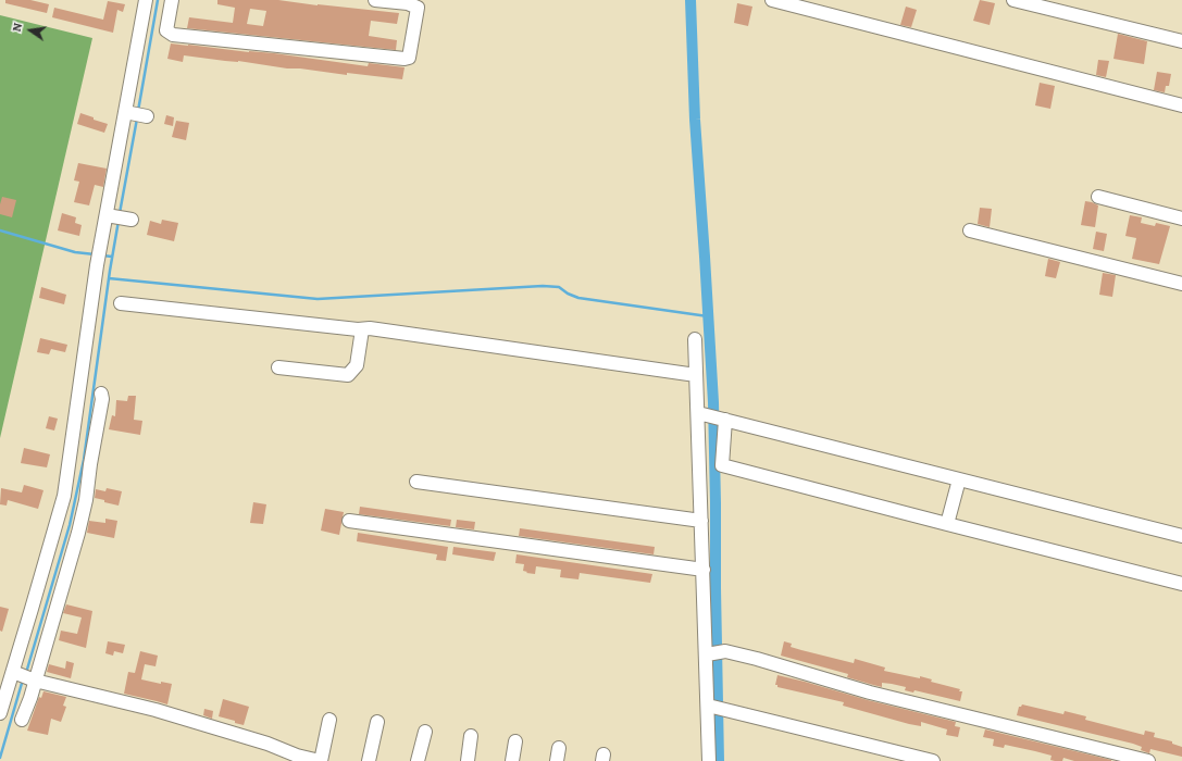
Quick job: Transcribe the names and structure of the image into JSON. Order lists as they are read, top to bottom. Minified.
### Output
{"north":"left"}
